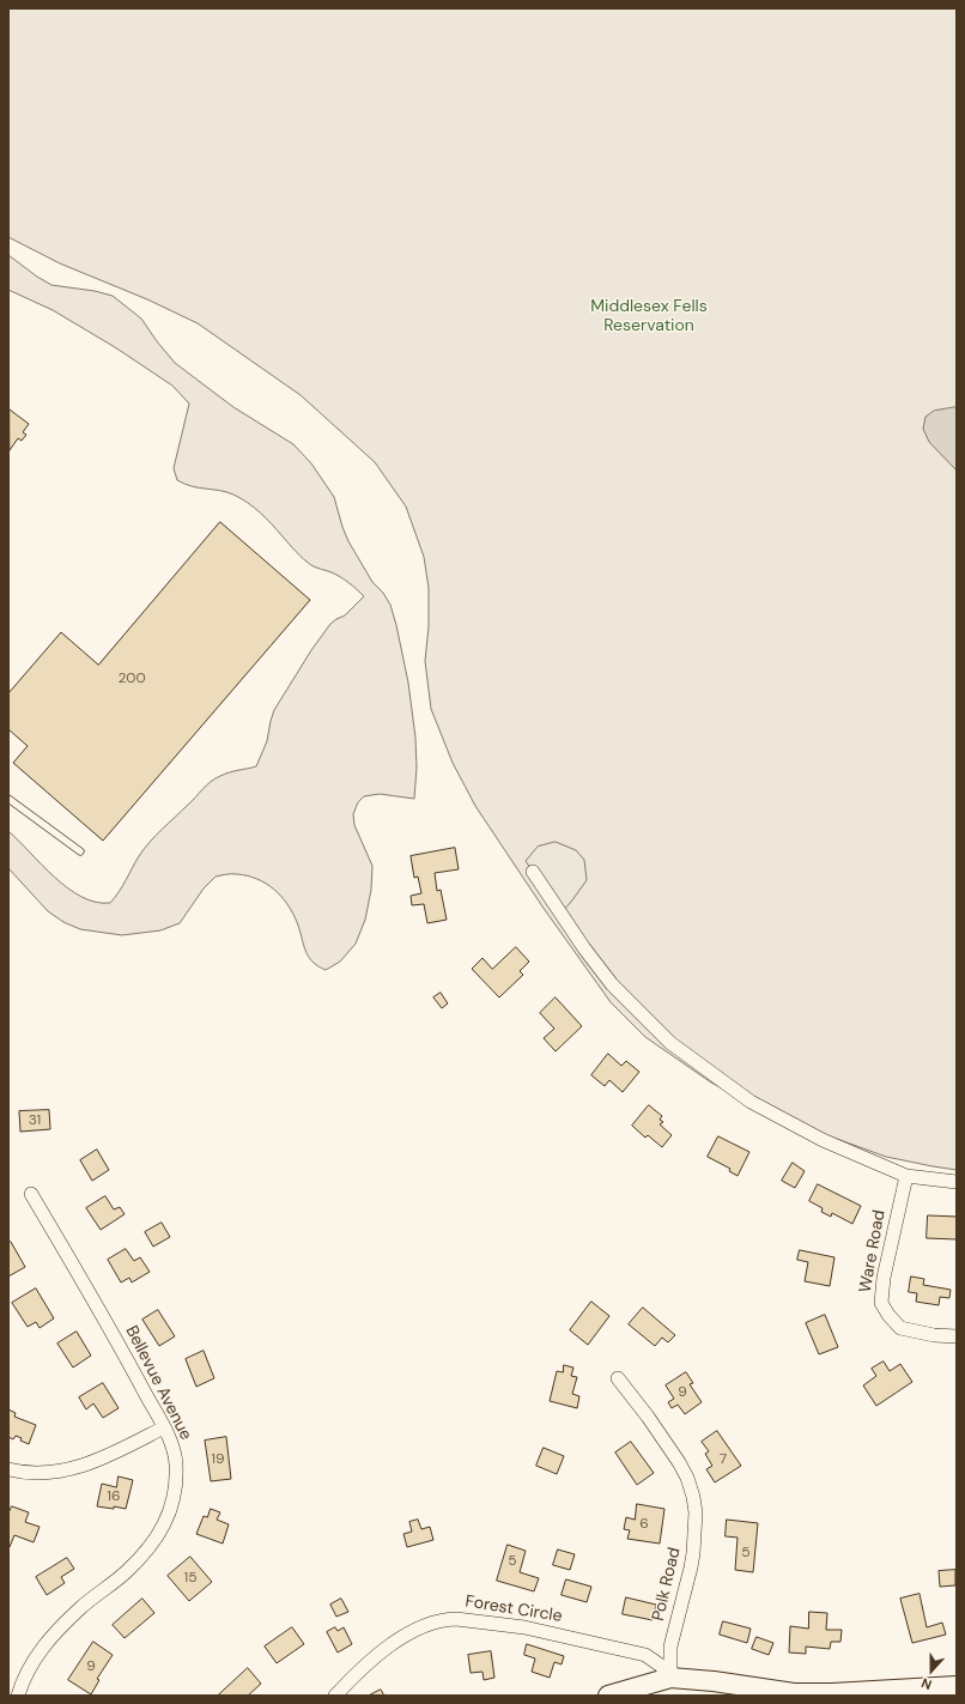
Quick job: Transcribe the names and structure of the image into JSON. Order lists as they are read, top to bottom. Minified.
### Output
{"streets":{"street":["Ware Road","Bellevue Avenue","Polk Road","Forest Circle"]},"crossings":[["Polk Road","Forest Circle"]],"parks":["Middlesex Fells Reservation"],"house_numbers":["200","31","9","19","7","16","6","5","5","15","9"],"north":"bottom"}
